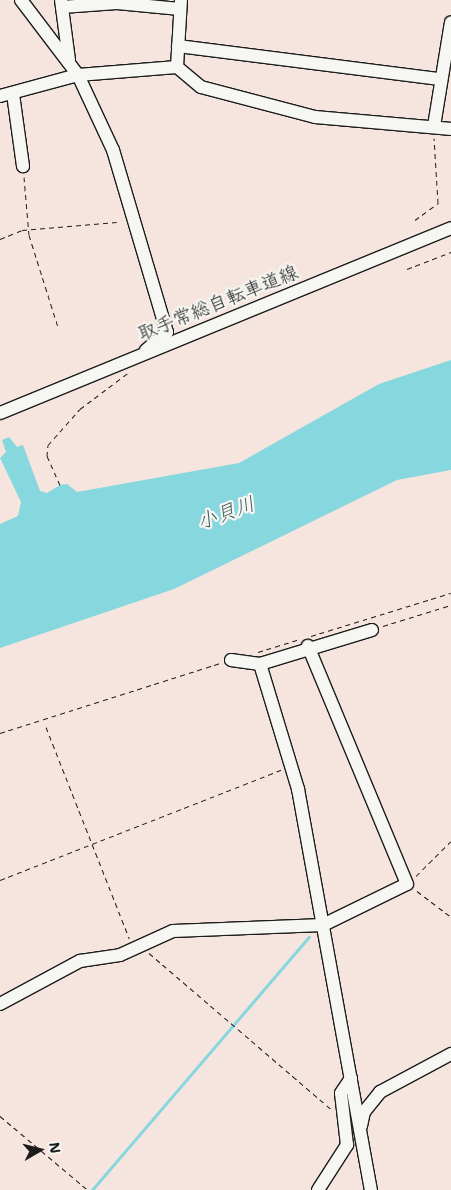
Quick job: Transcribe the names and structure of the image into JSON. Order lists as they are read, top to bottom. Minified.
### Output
{"streets":{"street":["取手常総自転車道線"]},"water":["小貝川"],"north":"right"}
